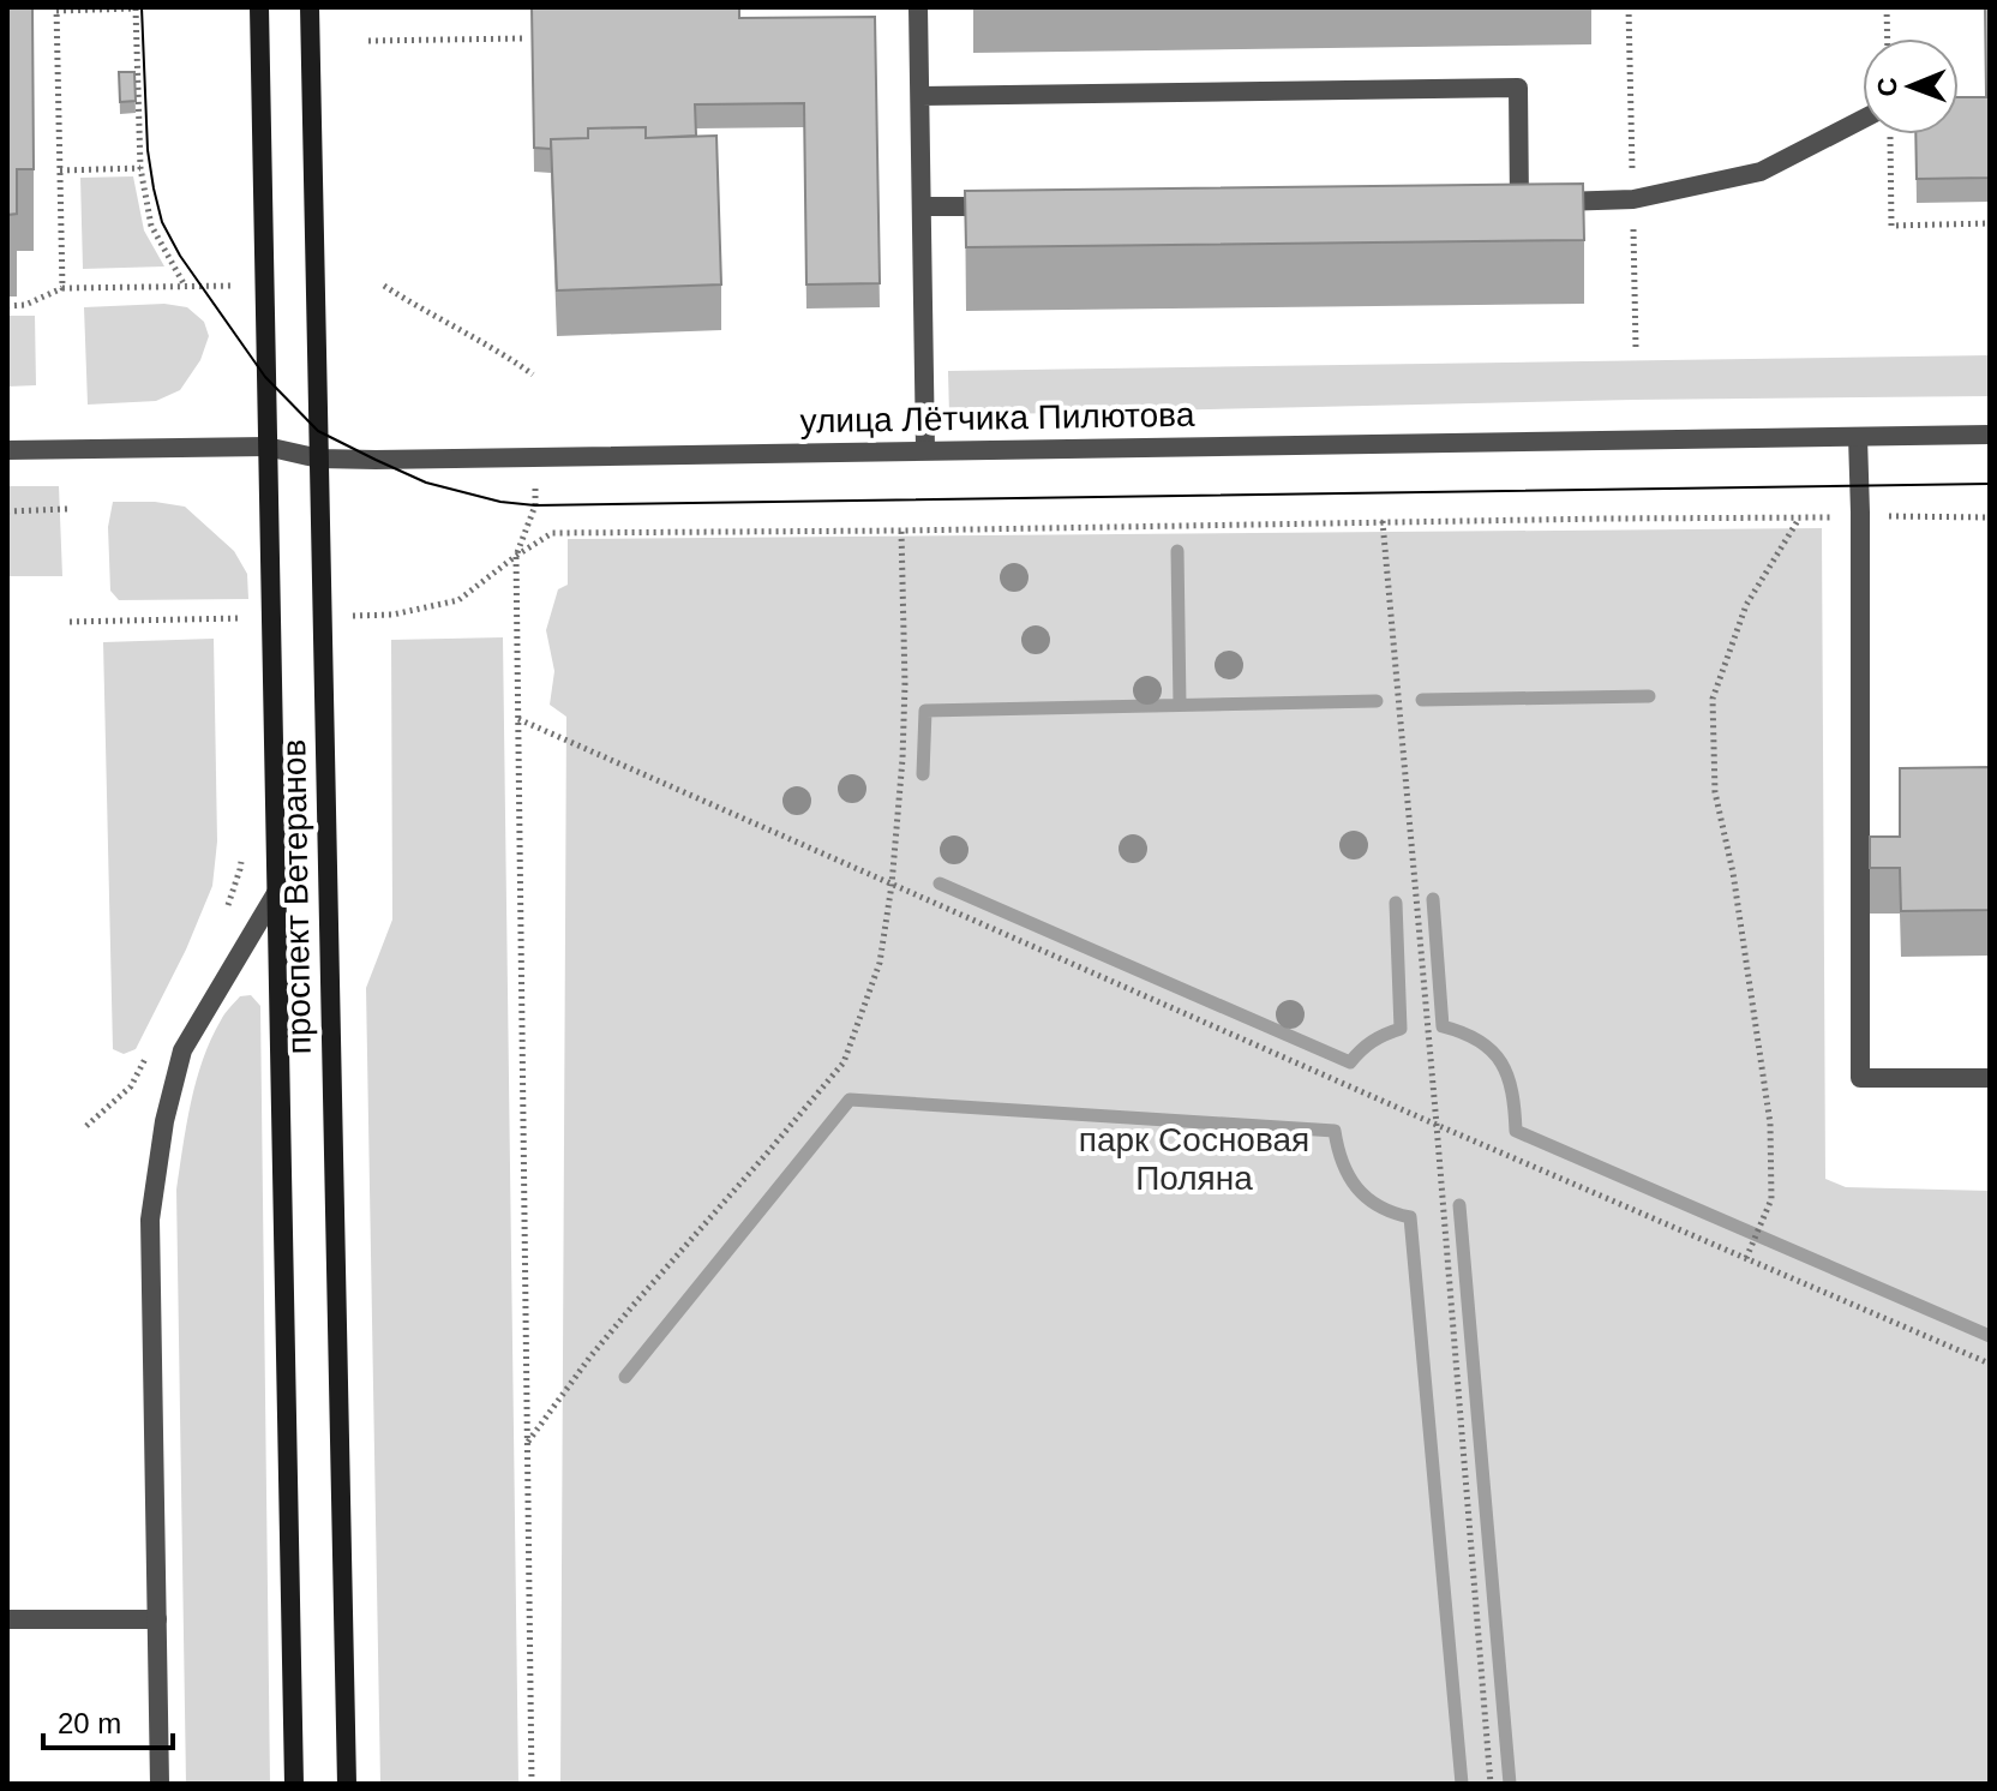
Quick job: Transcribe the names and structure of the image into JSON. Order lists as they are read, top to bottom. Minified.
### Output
{"streets":{"main road":["проспект Ветеранов"],"street":["улица Лётчика Пилютова"]},"crossings":[["улица Лётчика Пилютова","проспект Ветеранов"]],"parks":["парк Сосновая Поляна"],"scale_bar":"20 m","north":"left"}
